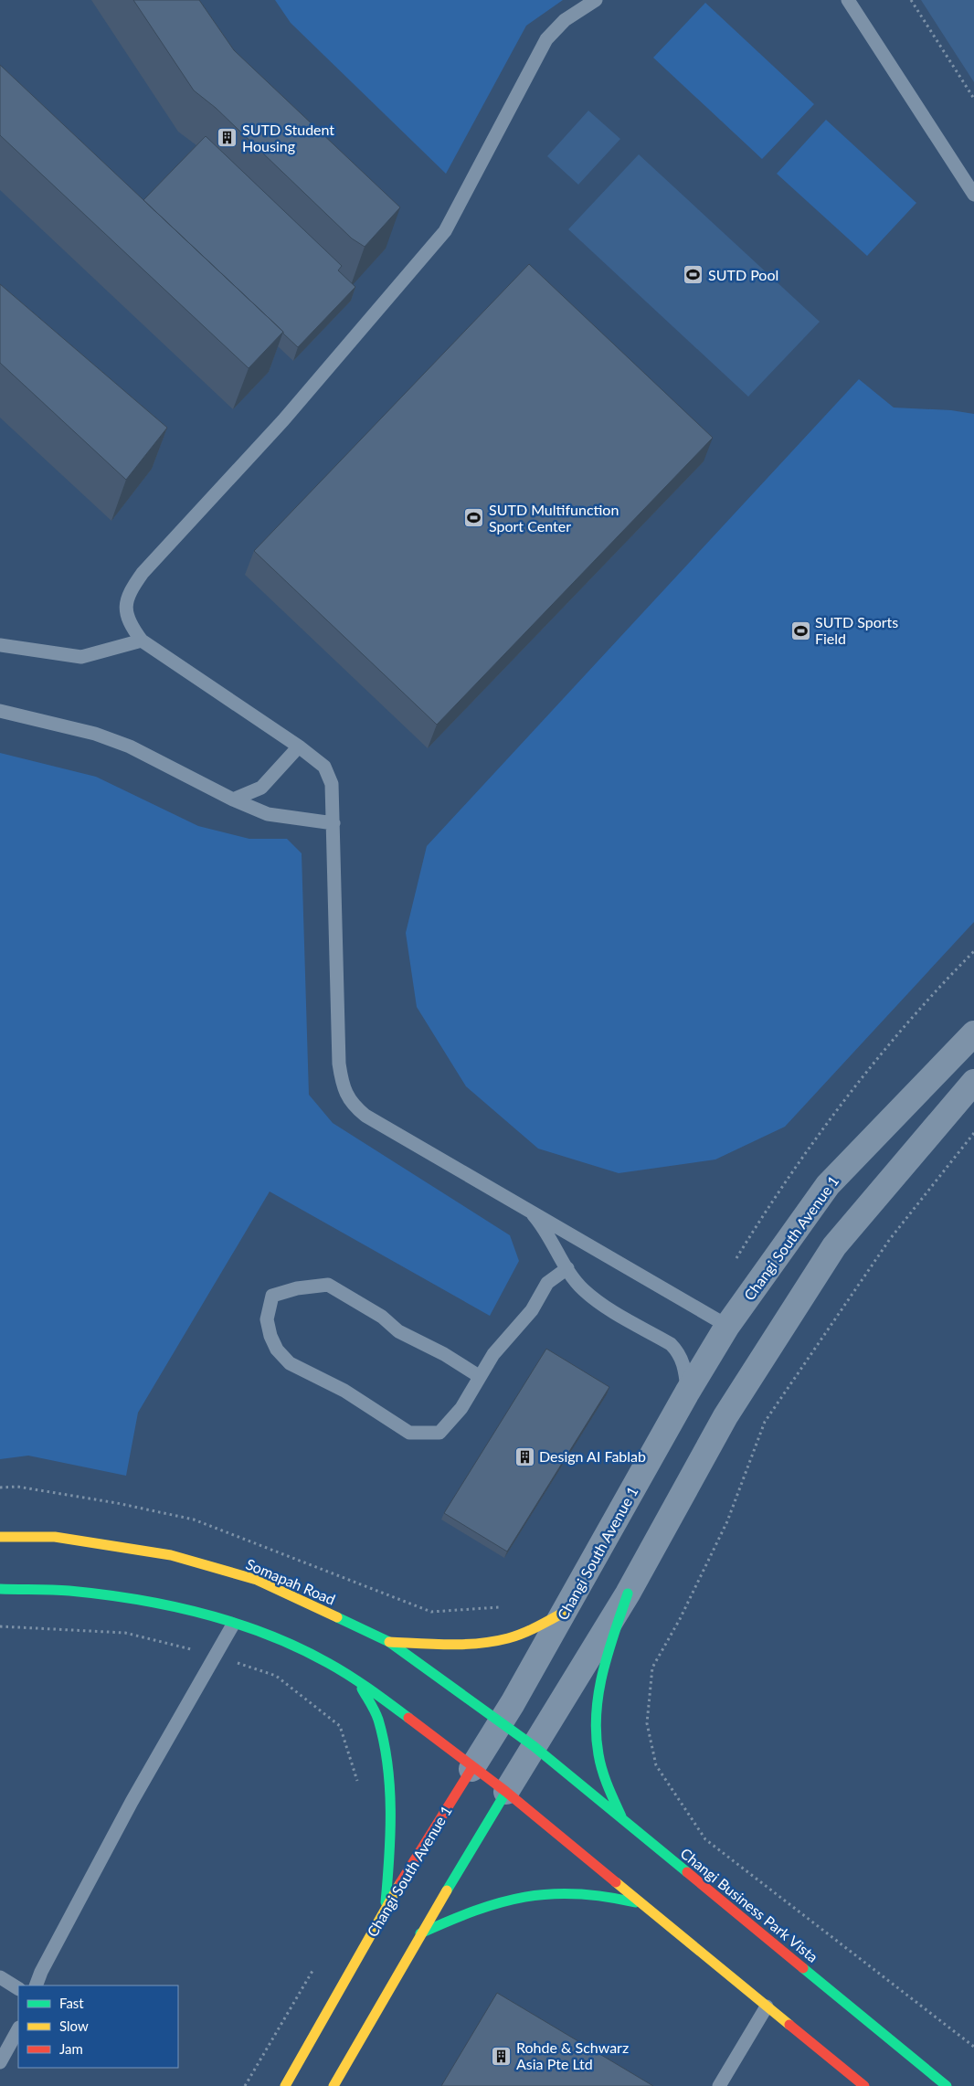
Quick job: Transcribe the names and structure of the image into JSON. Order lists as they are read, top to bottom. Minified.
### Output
{"streets":{"main road":["Changi South Avenue 1","Somapah Road","Changi Business Park Vista"]},"crossings":[["Changi South Avenue 1","Somapah Road"],["Somapah Road","Changi Business Park Vista"]],"places":{"building":["SUTD Student Housing","Design AI Fablab","Rohde & Schwarz Asia Pte Ltd"],"sports":["SUTD Pool","SUTD Multifunction Sport Center","SUTD Sports Field"]},"legend":["Fast","Slow","Jam"]}
